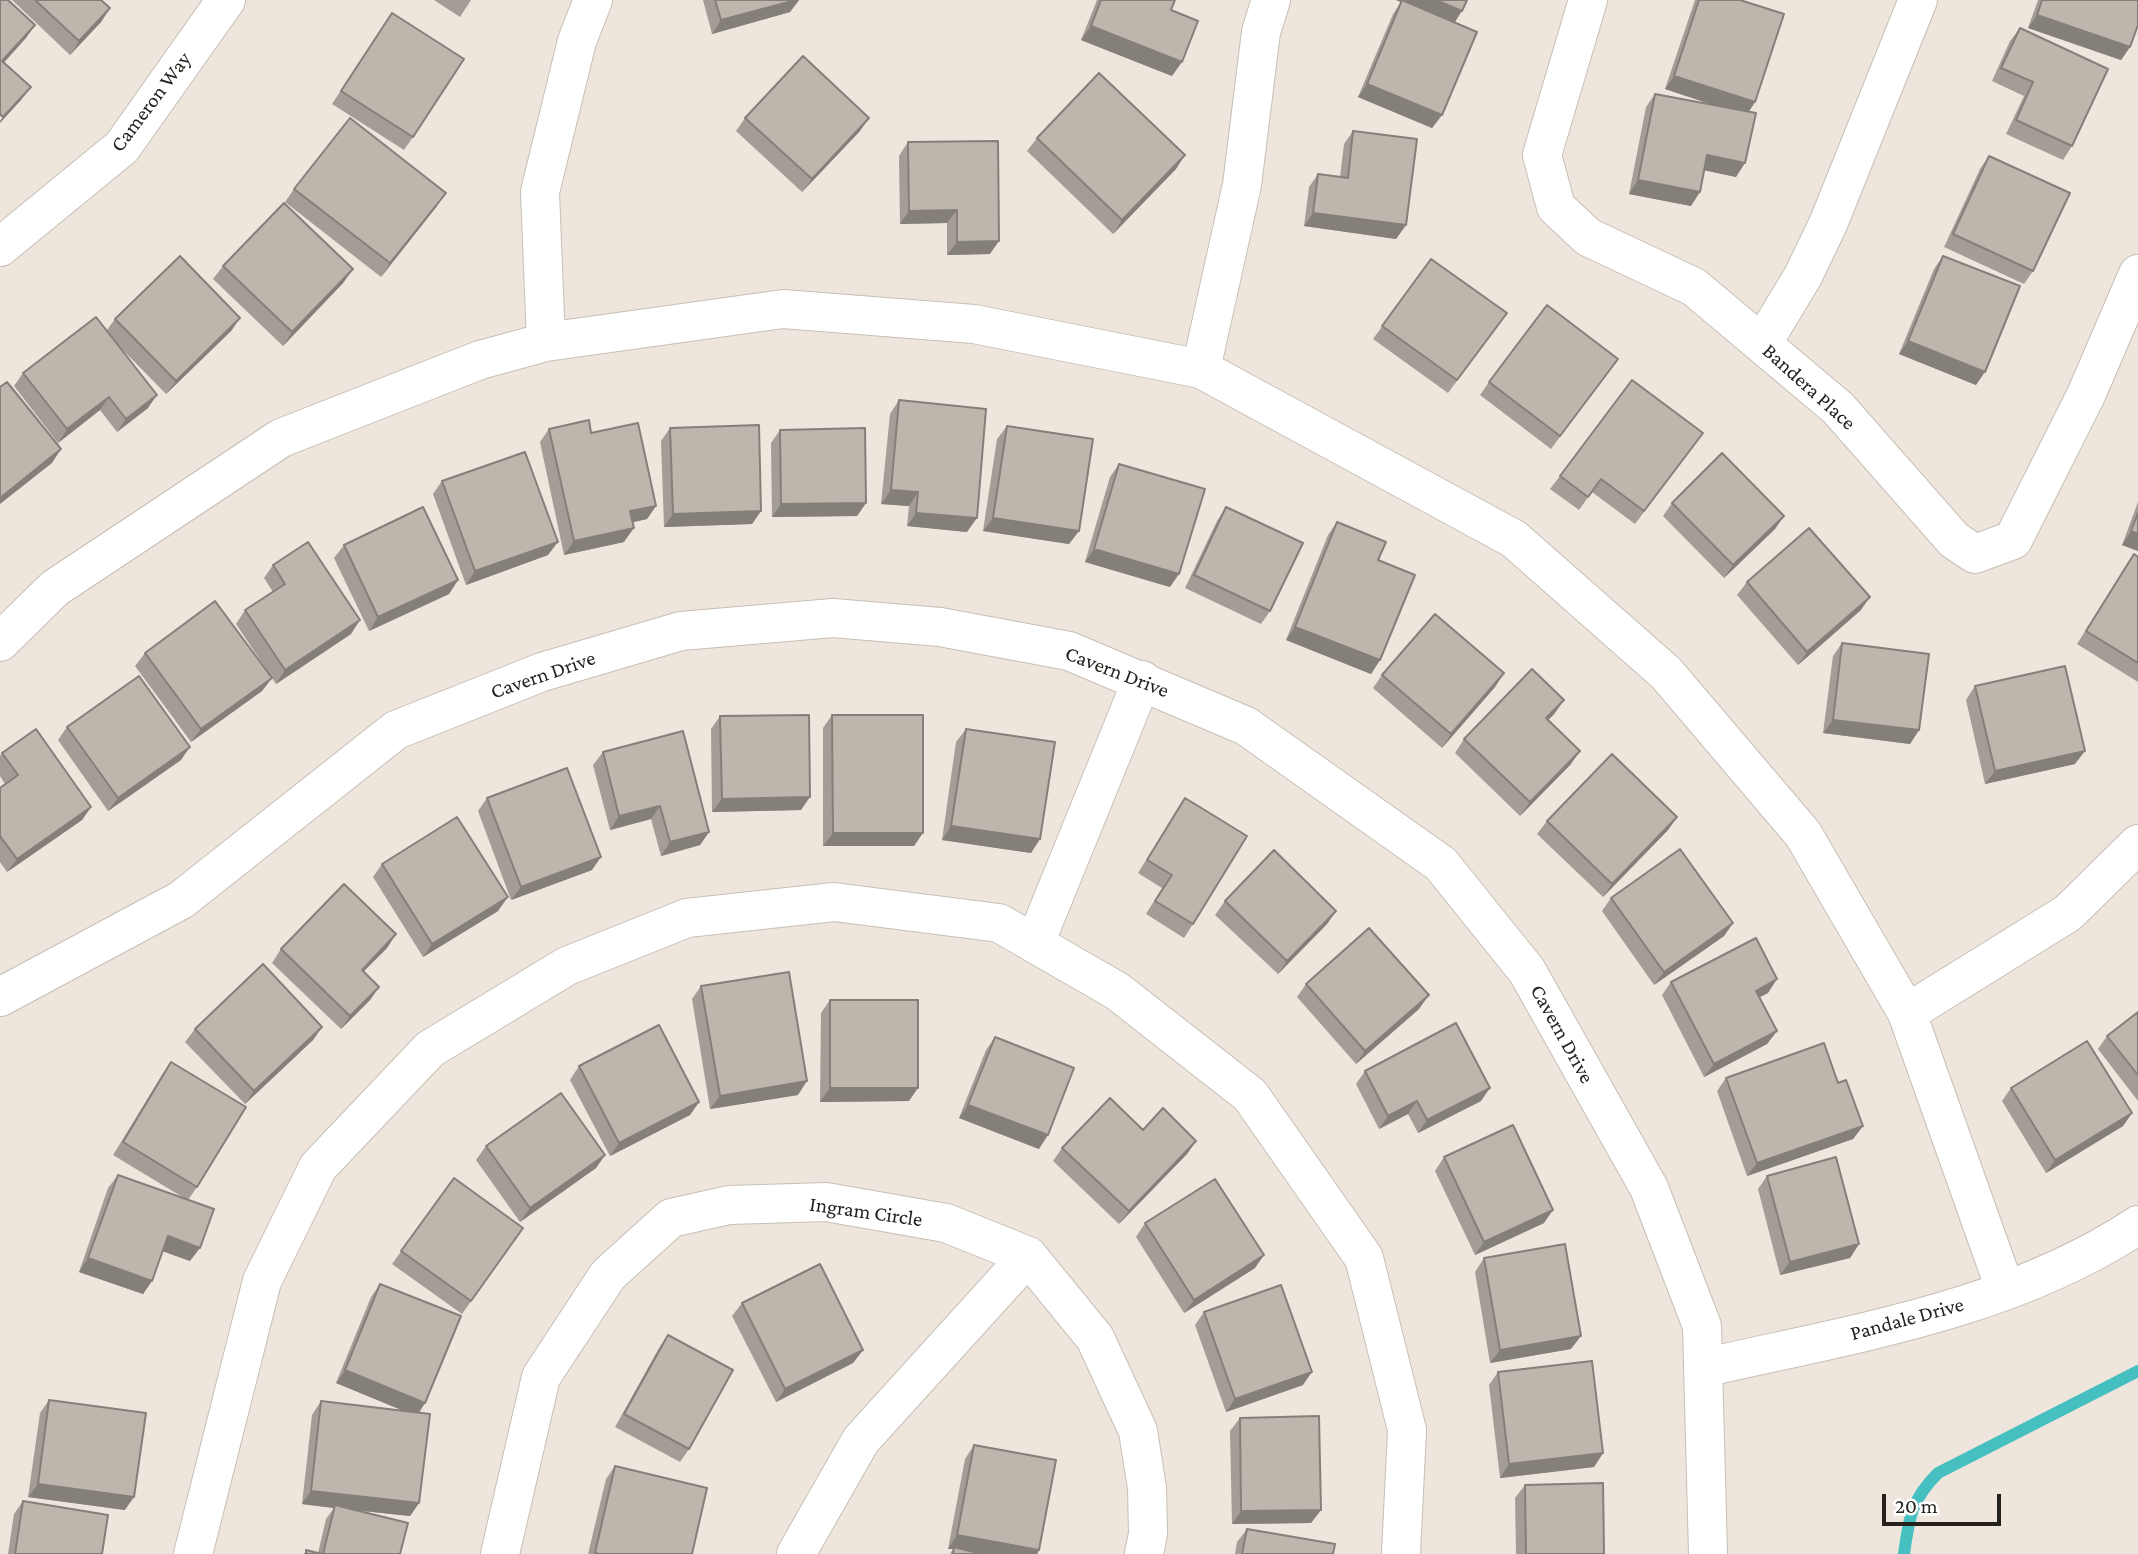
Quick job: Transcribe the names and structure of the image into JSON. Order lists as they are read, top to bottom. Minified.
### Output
{"streets":{"street":["Cameron Way","Bandera Place","Cavern Drive","Ingram Circle","Pandale Drive"]},"crossings":[["Cavern Drive","Pandale Drive"]],"scale_bar":"20 m"}
